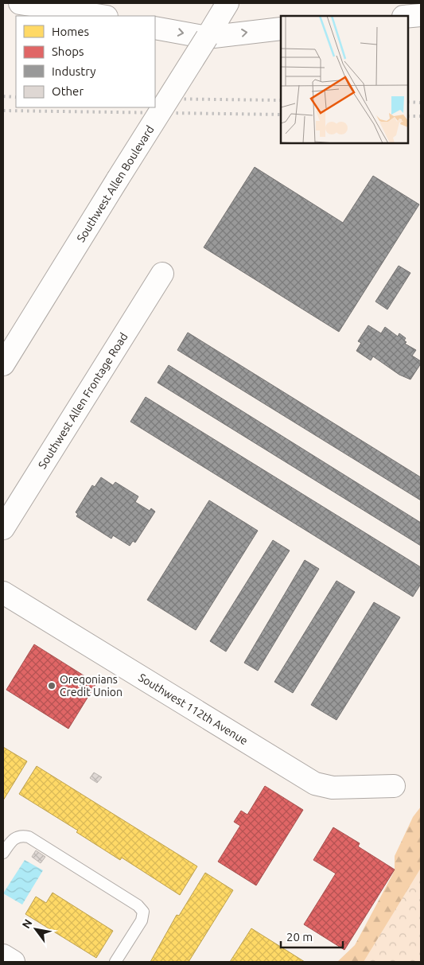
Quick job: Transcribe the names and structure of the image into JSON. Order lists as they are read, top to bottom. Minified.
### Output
{"streets":{"main road":["Southwest Allen Boulevard","Southwest Allen Frontage Road","Southwest 112th Avenue"]},"places":["Oregonians Credit Union"],"legend":["Homes","Shops","Industry","Other"],"scale_bar":"20 m","north":"top left"}
